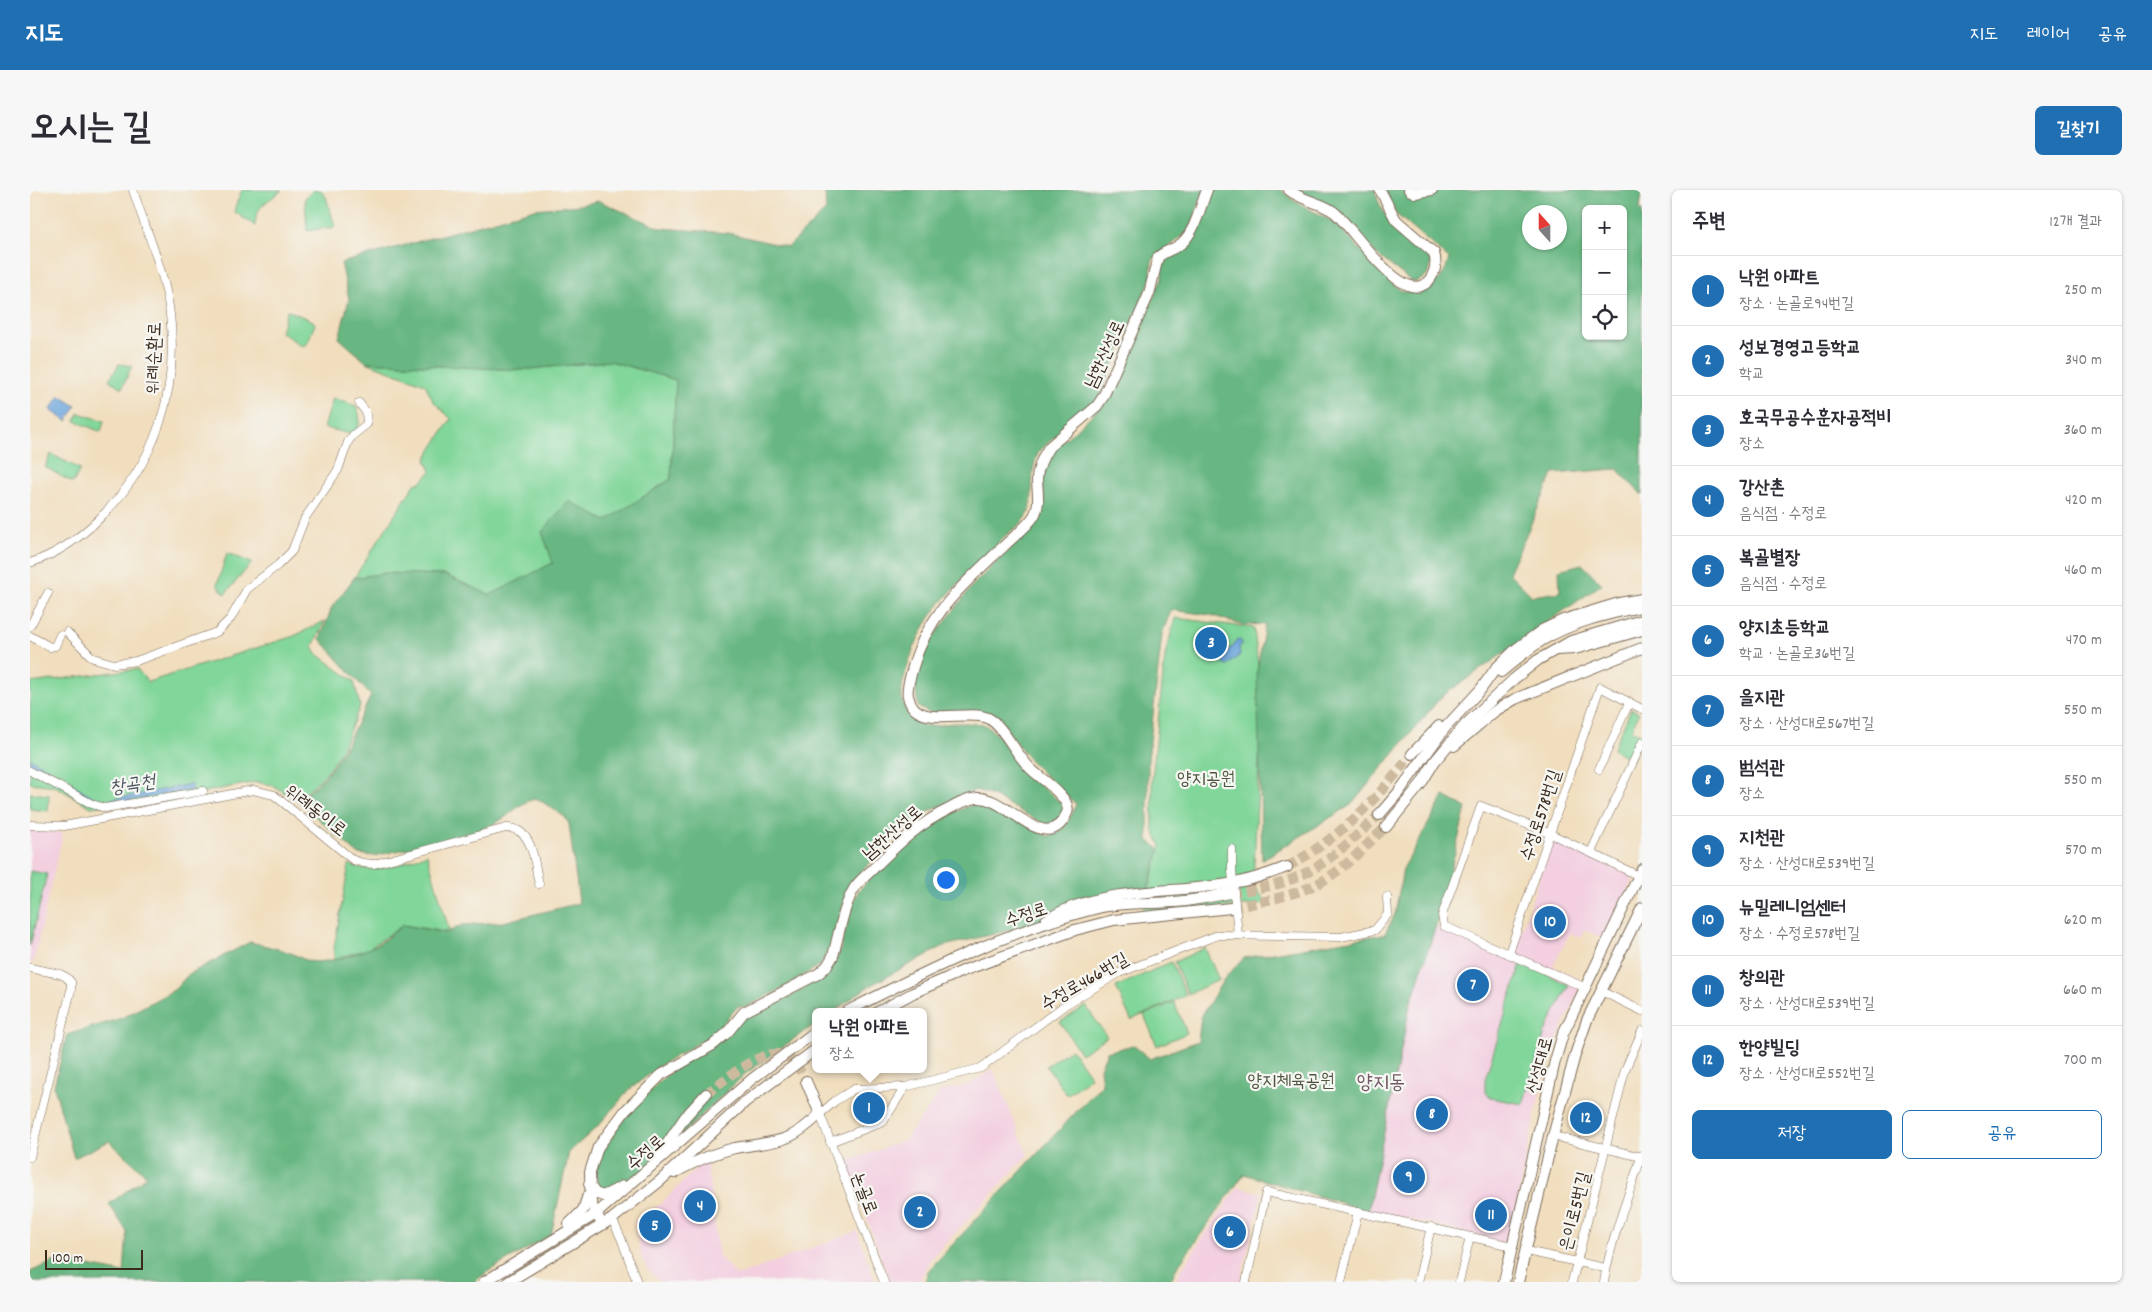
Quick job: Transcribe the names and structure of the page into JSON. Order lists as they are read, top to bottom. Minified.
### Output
{"streets":{"main road":["남한산성로","수정로","산성대로"],"street":["위례순환로","위례동이로","수정로578번길","수정로466번길","논골로","은이로5번길"]},"crossings":[["남한산성로","수정로"],["수정로466번길","논골로"]],"districts":["양지동"],"water":["창곡천"],"parks":["양지공원","양지체육공원"],"scale_bar":"100 m","north":"top","page":{"header":"지도","nav":["지도","레이어","공유"],"title":"오시는 길","buttons":["길찾기",["저장","공유"]],"heading":["주변","12개 결과"],"map_buttons":["+","−"],"list":[{"mark":"1","name":"낙원 아파트","note":"장소 · 논골로94번길","value":"250 m"},{"mark":"2","name":"성보경영고등학교","note":"학교","value":"340 m"},{"mark":"3","name":"호국무공수훈자공적비","note":"장소","value":"360 m"},{"mark":"4","name":"강산촌","note":"음식점 · 수정로","value":"420 m"},{"mark":"5","name":"복골별장","note":"음식점 · 수정로","value":"460 m"},{"mark":"6","name":"양지초등학교","note":"학교 · 논골로36번길","value":"470 m"},{"mark":"7","name":"을지관","note":"장소 · 산성대로567번길","value":"550 m"},{"mark":"8","name":"범석관","note":"장소","value":"550 m"},{"mark":"9","name":"지천관","note":"장소 · 산성대로539번길","value":"570 m"},{"mark":"10","name":"뉴밀레니엄센터","note":"장소 · 수정로578번길","value":"620 m"},{"mark":"11","name":"창의관","note":"장소 · 산성대로539번길","value":"660 m"},{"mark":"12","name":"한양빌딩","note":"장소 · 산성대로552번길","value":"700 m"}],"pins":["3","10","7","1","8","12","9","4","2","11","5","6"],"popup":["낙원 아파트","장소"],"scale":"100 m"}}
